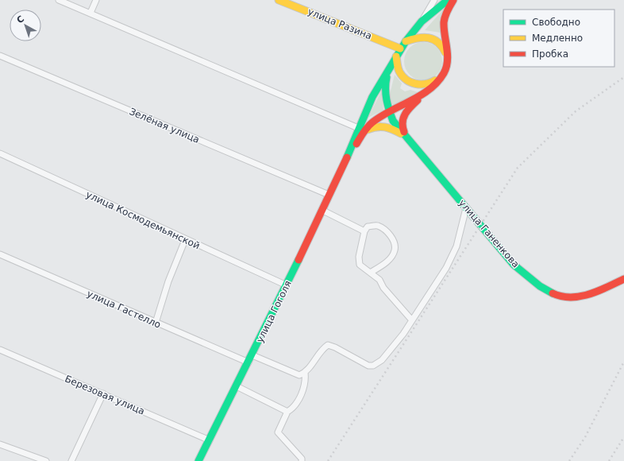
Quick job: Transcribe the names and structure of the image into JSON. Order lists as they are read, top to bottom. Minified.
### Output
{"streets":{"main road":["улица Разина","улица Ганенкова","улица Гоголя"],"street":["Зелёная улица","улица Космодемьянской","улица Гастелло","Березовая улица"]},"crossings":[["Зелёная улица","улица Гоголя"],["улица Космодемьянской","улица Гоголя"],["улица Гастелло","улица Гоголя"],["улица Гоголя","Березовая улица"]],"legend":["Свободно","Медленно","Пробка"],"north":"top left"}
